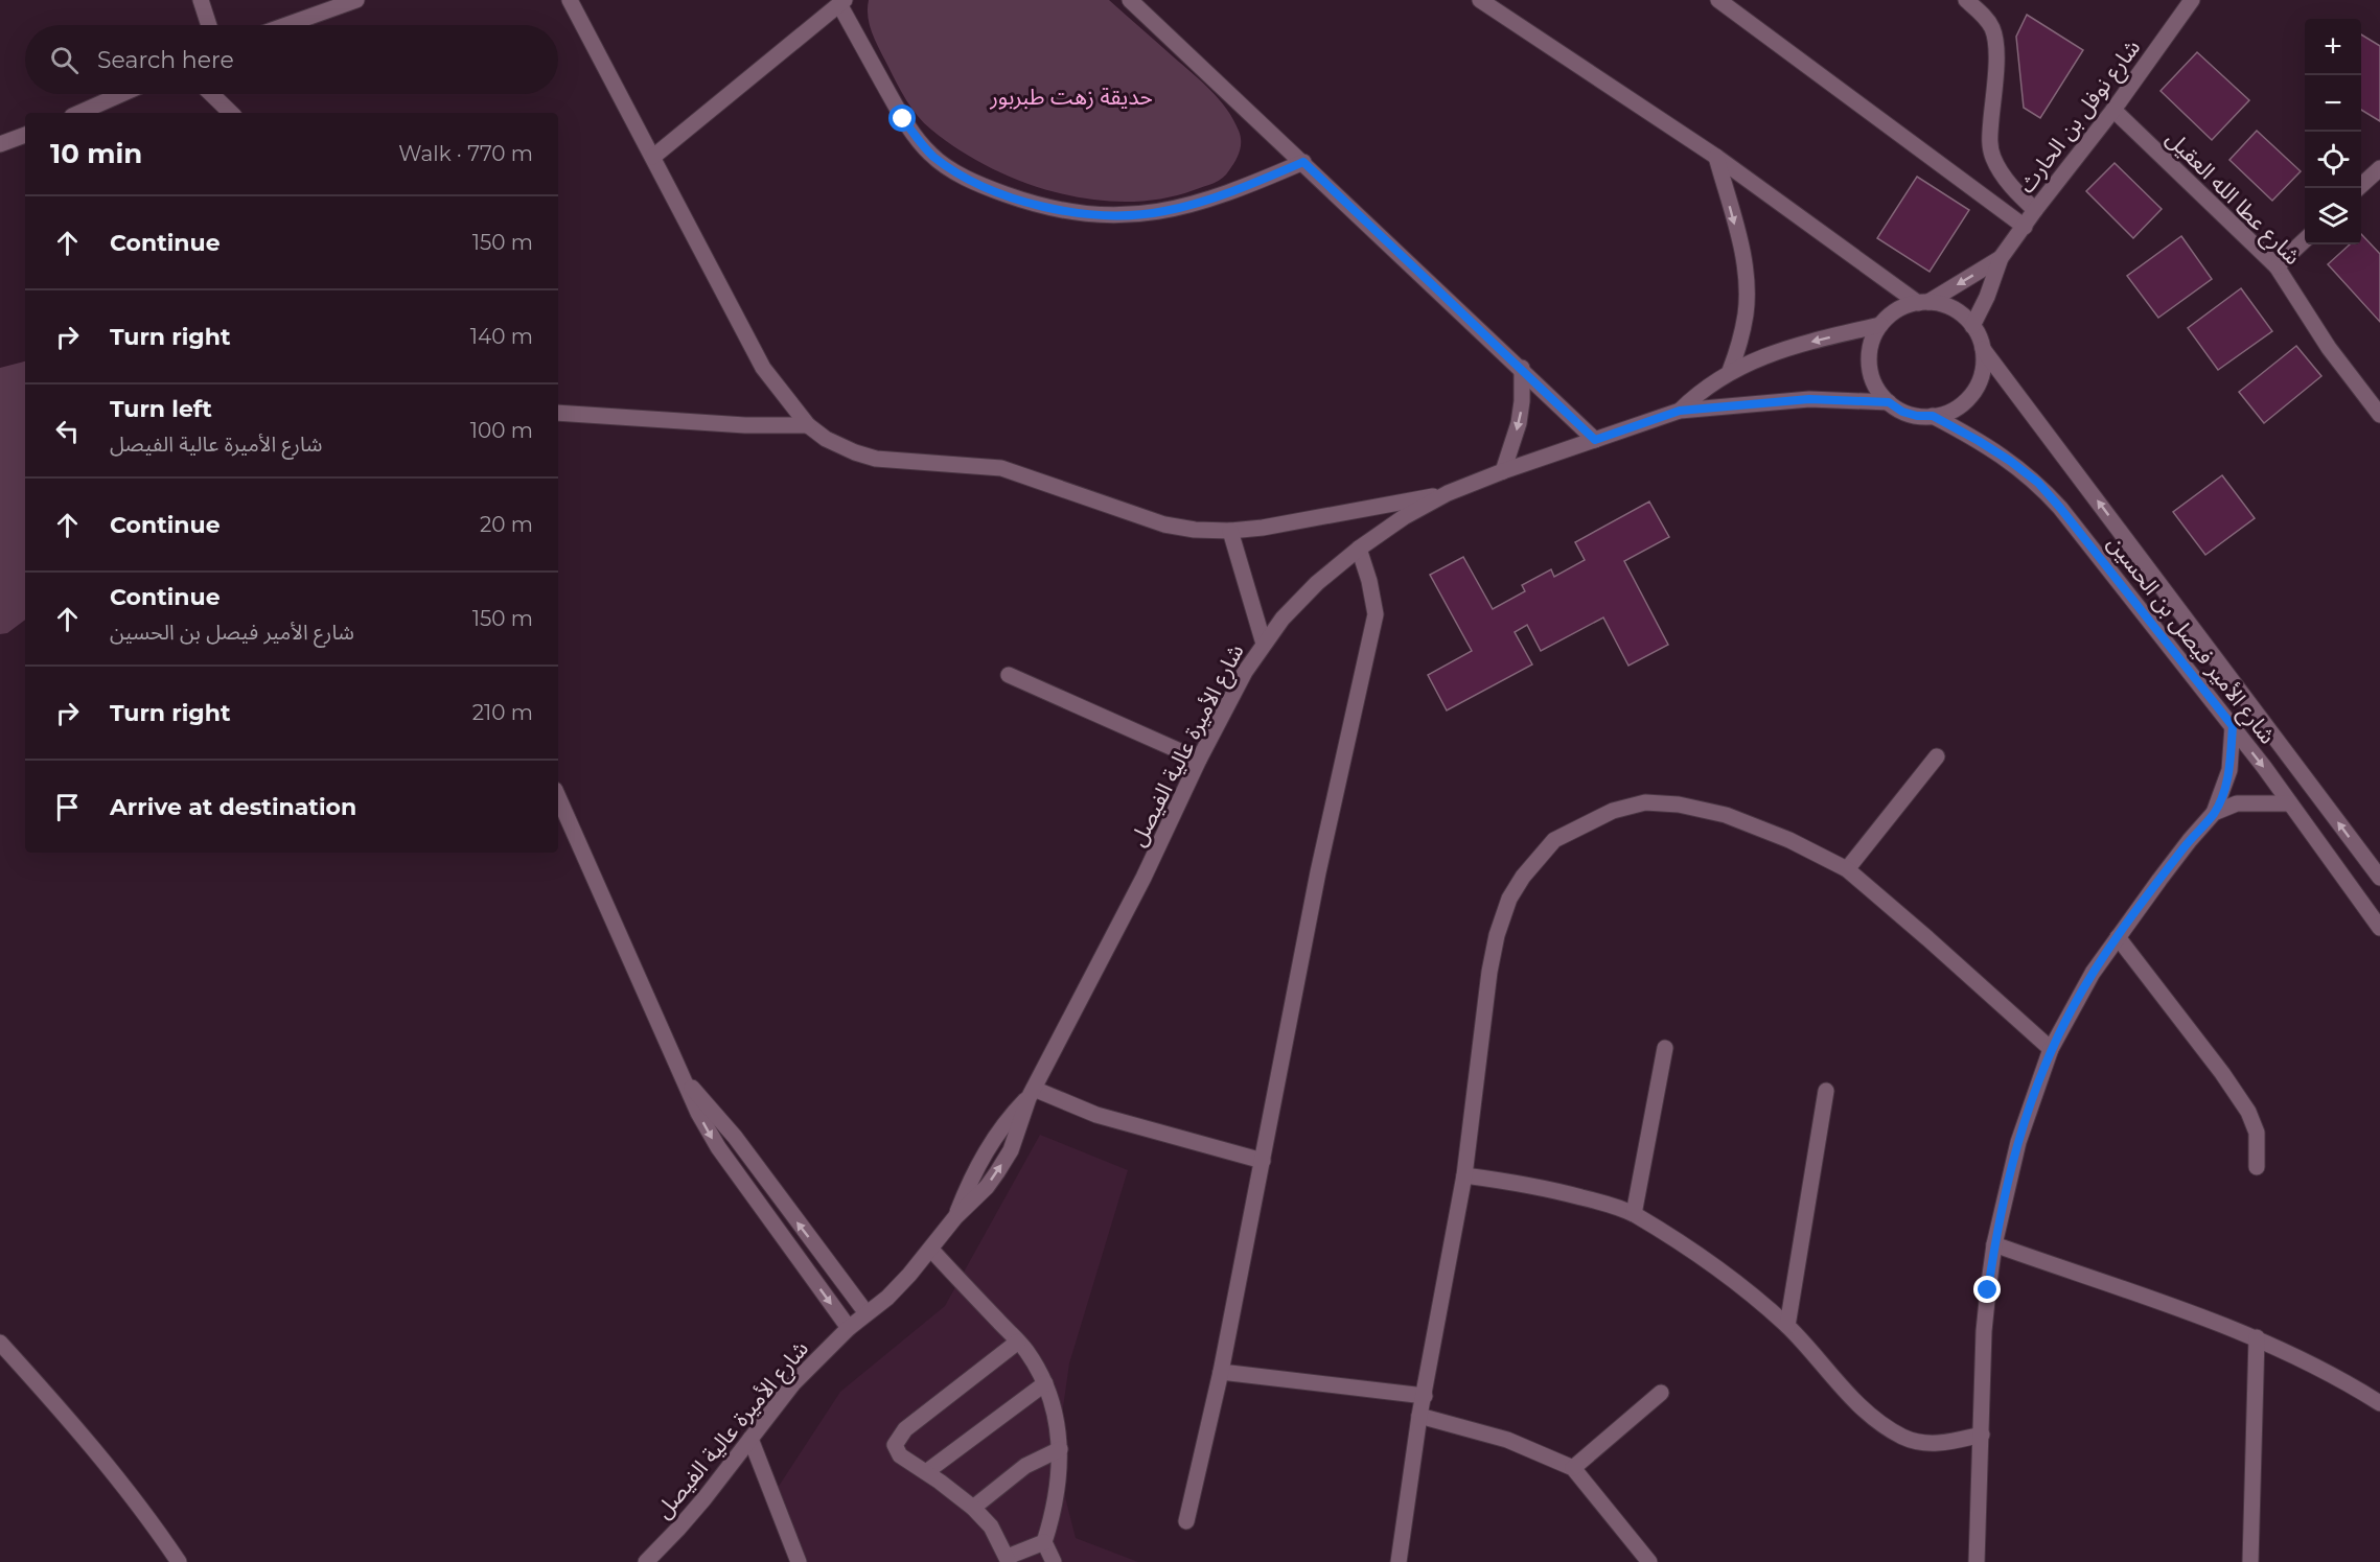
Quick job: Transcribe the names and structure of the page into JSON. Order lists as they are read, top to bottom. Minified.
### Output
{"streets":{"street":["شارع نوفل بن الحارث","شارع عطا الله العقيل","شارع الأمير فيصل بن الحسين","شارع الأميرة عالية الفيصل"]},"crossings":[["شارع نوفل بن الحارث","شارع عطا الله العقيل"],["شارع نوفل بن الحارث","شارع الأمير فيصل بن الحسين"],["شارع نوفل بن الحارث","شارع الأميرة عالية الفيصل"],["شارع الأمير فيصل بن الحسين","شارع الأميرة عالية الفيصل"]],"parks":["حديقة زهت طبربور"],"page":{"map_buttons":["+","−"],"search":"Search here","heading":["10 min","Walk · 770 m"],"list":[["Continue","150 m"],["Turn right","140 m"],["Turn left","شارع الأميرة عالية الفيصل","100 m"],["Continue","20 m"],["Continue","شارع الأمير فيصل بن الحسين","150 m"],["Turn right","210 m"],"Arrive at destination"]}}
